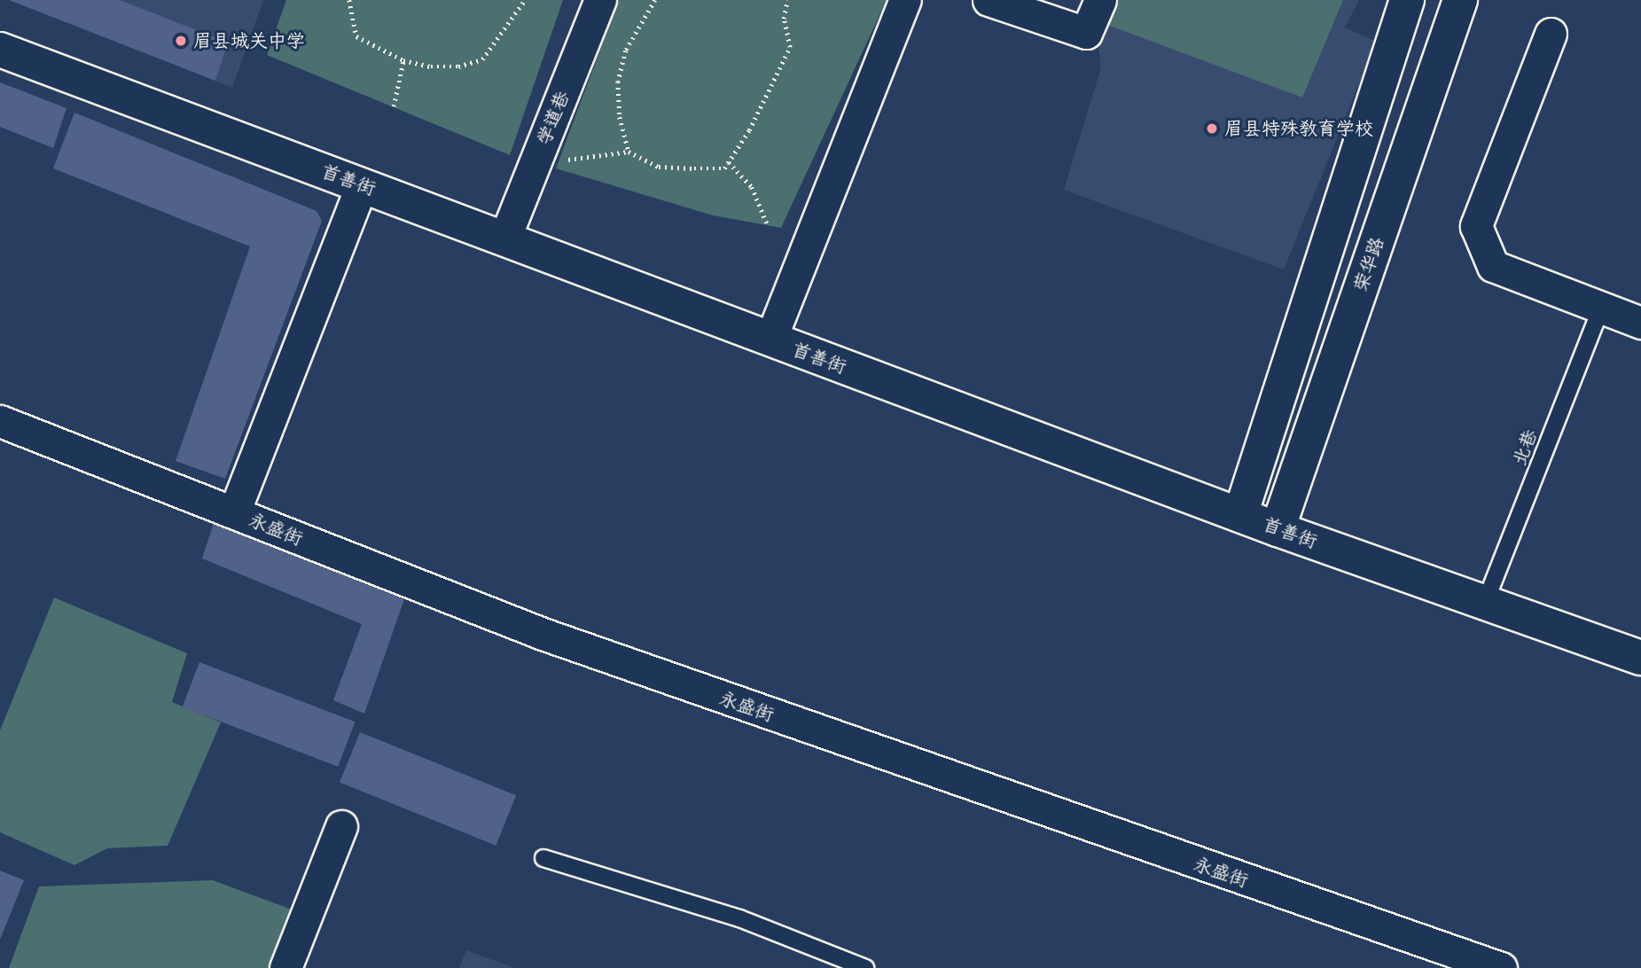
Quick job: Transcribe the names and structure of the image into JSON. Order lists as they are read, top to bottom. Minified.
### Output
{"streets":{"street":["学道巷","首善街","荣华路","永盛街"],"lane":["北巷"]},"crossings":[["学道巷","首善街"],["首善街","荣华路"],["首善街","北巷"]],"places":["眉县城关中学","眉县特殊教育学校"]}
